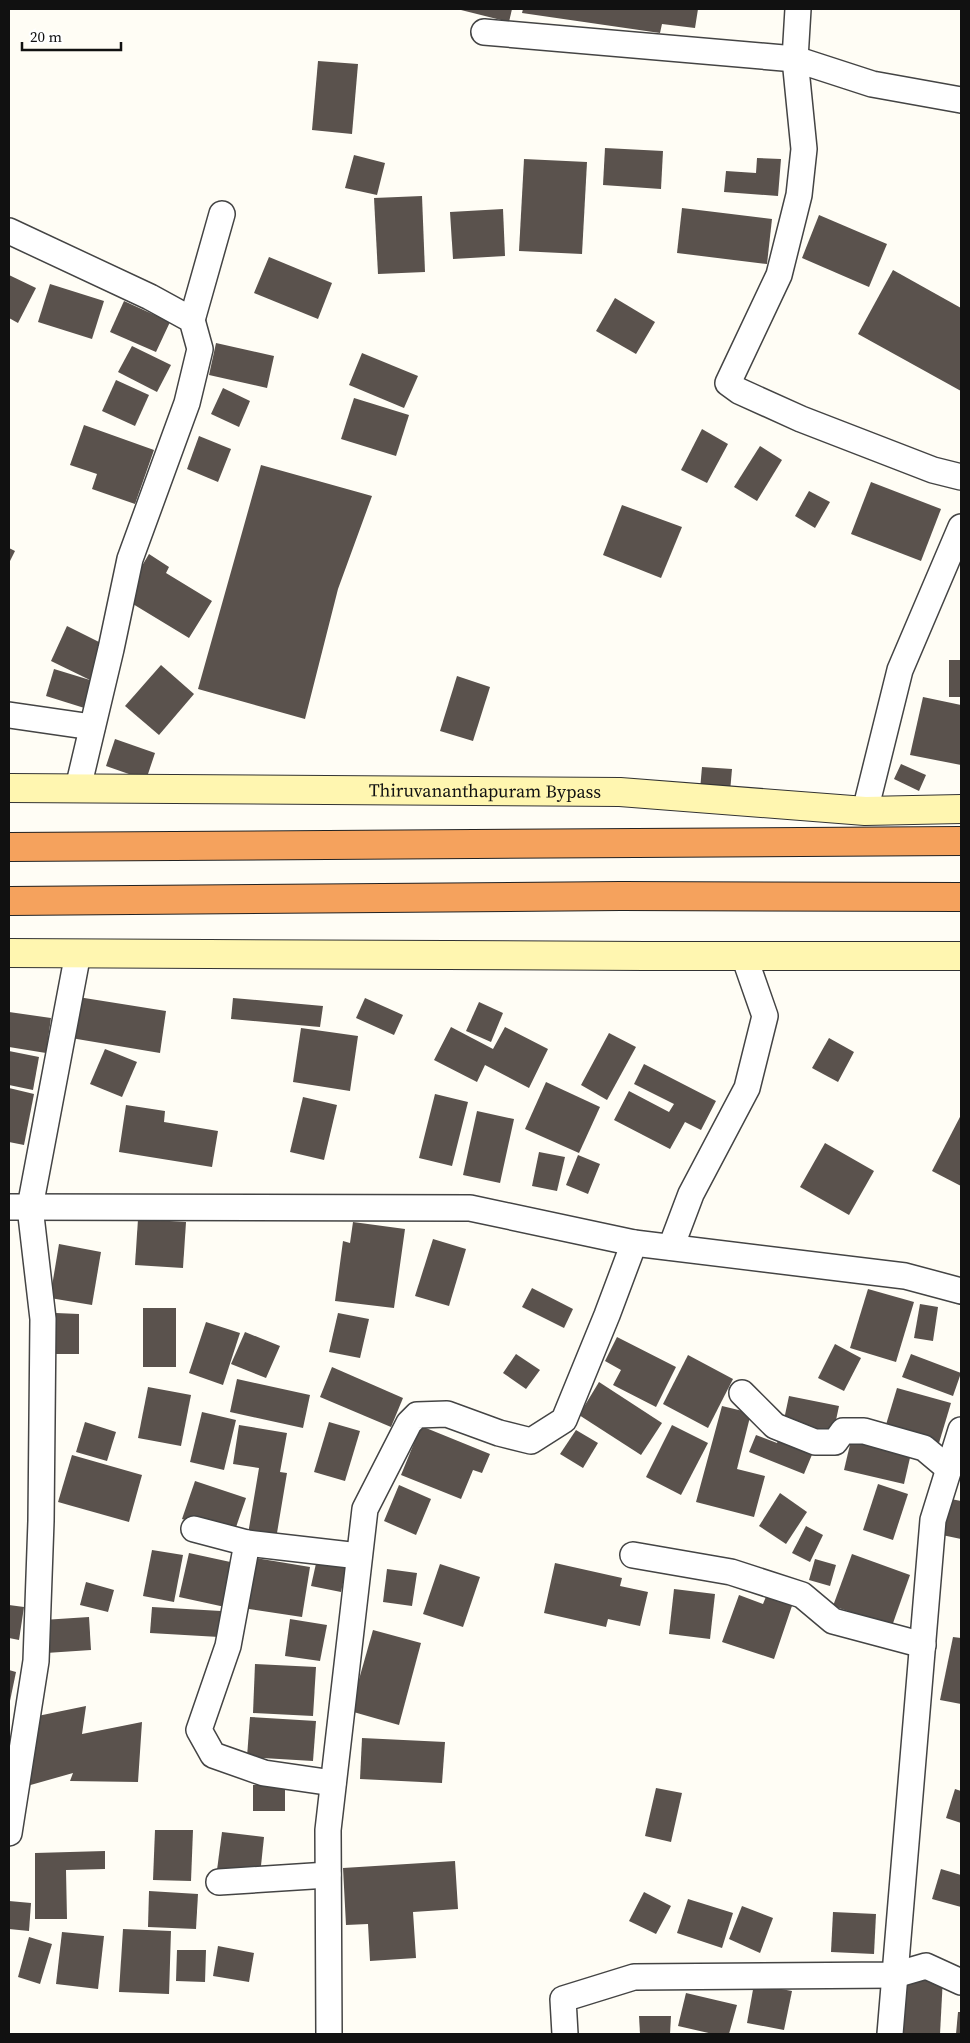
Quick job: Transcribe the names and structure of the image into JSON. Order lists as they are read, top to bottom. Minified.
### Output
{"streets":{"street":["Thiruvananthapuram Bypass"]},"scale_bar":"20 m"}
